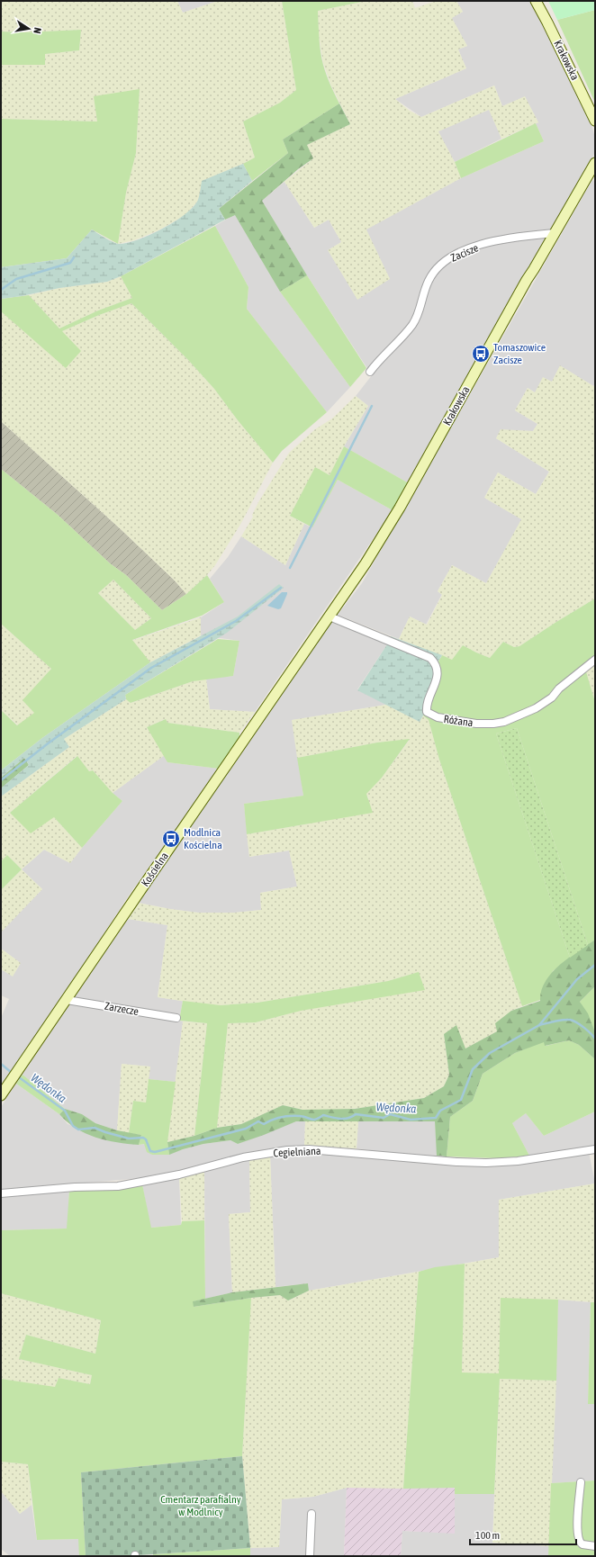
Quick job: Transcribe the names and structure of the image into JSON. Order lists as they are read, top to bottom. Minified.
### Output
{"streets":{"street":["Krakowska","Zacisze","Różana","Kościelna","Zarzecze","Cegielniana"]},"crossings":[["Krakowska","Zacisze"],["Krakowska","Różana"],["Krakowska","Kościelna"],["Kościelna","Zarzecze"]],"water":["Wędonka"],"parks":["Cmentarz parafialny w Modlnicy"],"places":{"bus stop":["Tomaszowice Zacisze","Modlnica Kościelna"]},"scale_bar":"100 m","north":"right"}
